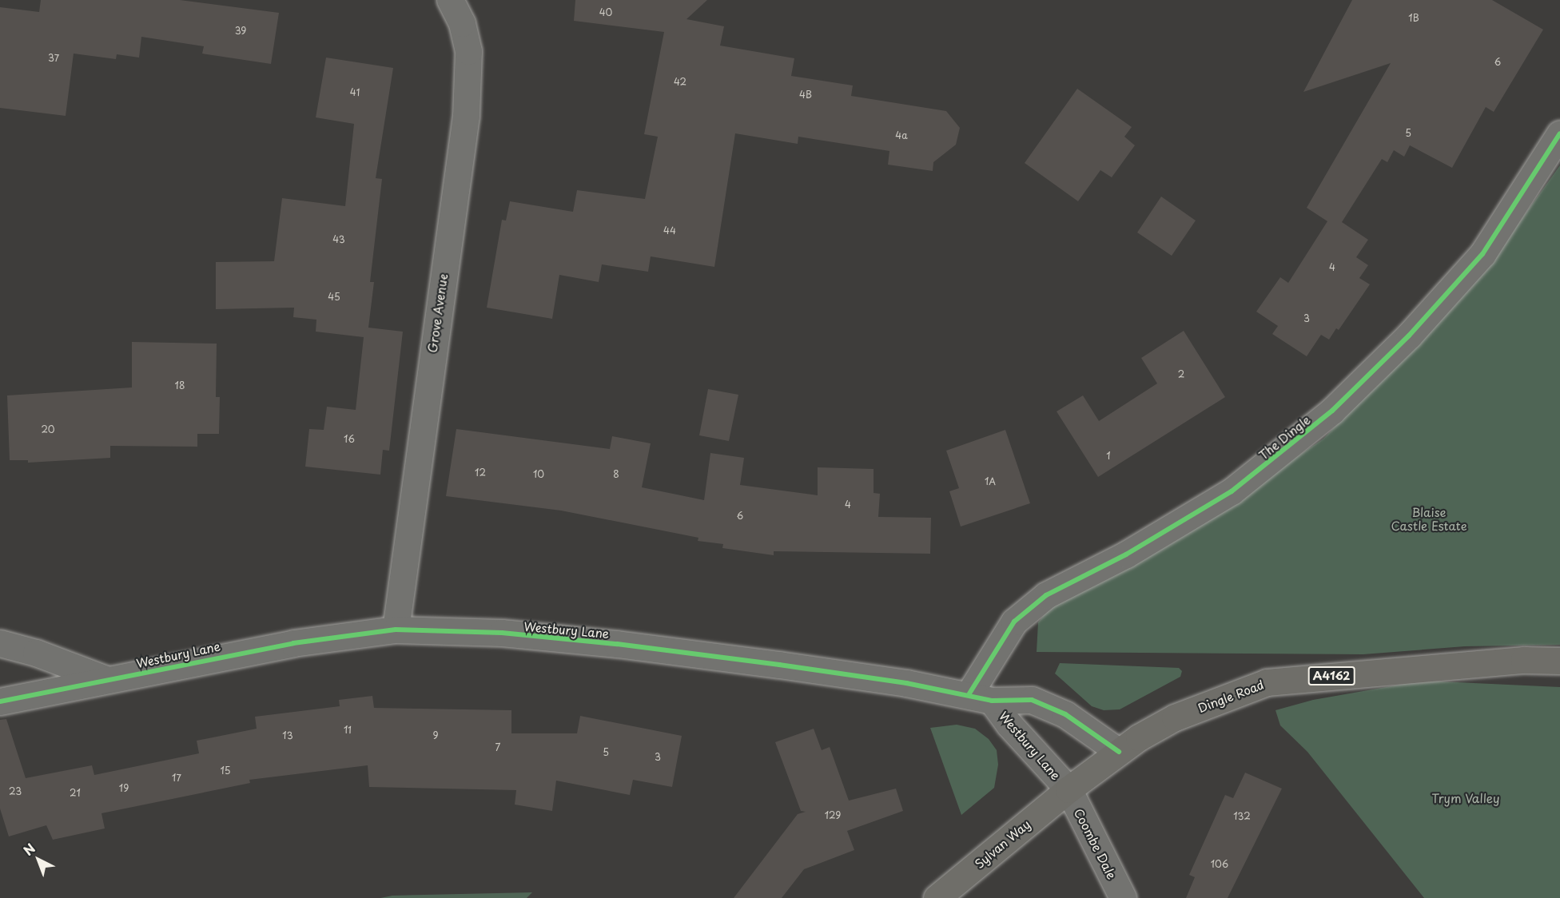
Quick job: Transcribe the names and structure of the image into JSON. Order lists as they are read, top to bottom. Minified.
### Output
{"streets":{"main road":["A4162","Dingle Road","Sylvan Way"],"street":["Grove Avenue","The Dingle","Westbury Lane","Coombe Dale"]},"crossings":[["Grove Avenue","Westbury Lane"],["The Dingle","Westbury Lane"],["Westbury Lane","Dingle Road"],["Westbury Lane","Sylvan Way"],["Westbury Lane","Coombe Dale"],["Dingle Road","Sylvan Way"],["Dingle Road","Coombe Dale"],["Sylvan Way","Coombe Dale"]],"parks":["Blaise Castle Estate","Trym Valley"],"house_numbers":["40","1B","39","37","6","42","41","4B","5","4a","44","43","4","45","3","2","18","20","16","1","12","10","8","1A","4","6","11","13","9","7","5","3","15","17","19","23","21","129","132","106"],"north":"top left"}
